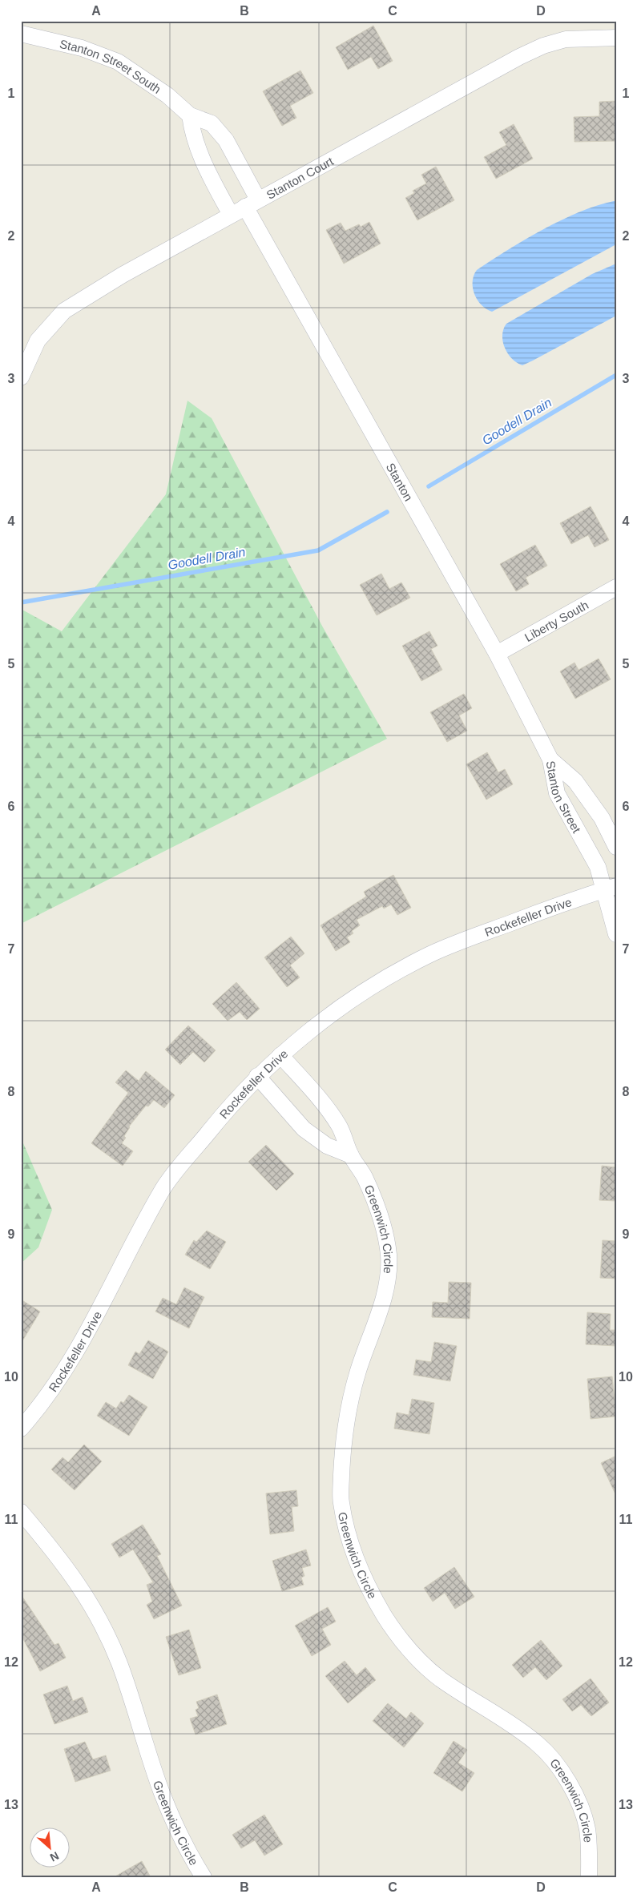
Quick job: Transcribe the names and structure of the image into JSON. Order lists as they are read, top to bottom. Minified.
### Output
{"streets":{"street":["Stanton Street South","Stanton Court","Stanton","Liberty South","Stanton Street","Rockefeller Drive","Greenwich Circle"]},"crossings":[["Stanton Street South","Stanton Court"],["Stanton Street South","Stanton"],["Stanton Court","Stanton"],["Stanton","Liberty South"],["Stanton","Stanton Street"],["Stanton Street","Rockefeller Drive"],["Rockefeller Drive","Greenwich Circle"]],"water":["Goodell Drain"],"north":"bottom right","grid":{"columns":["A","B","C","D"],"rows":["1","2","3","4","5","6","7","8","9","10","11","12","13"]}}
